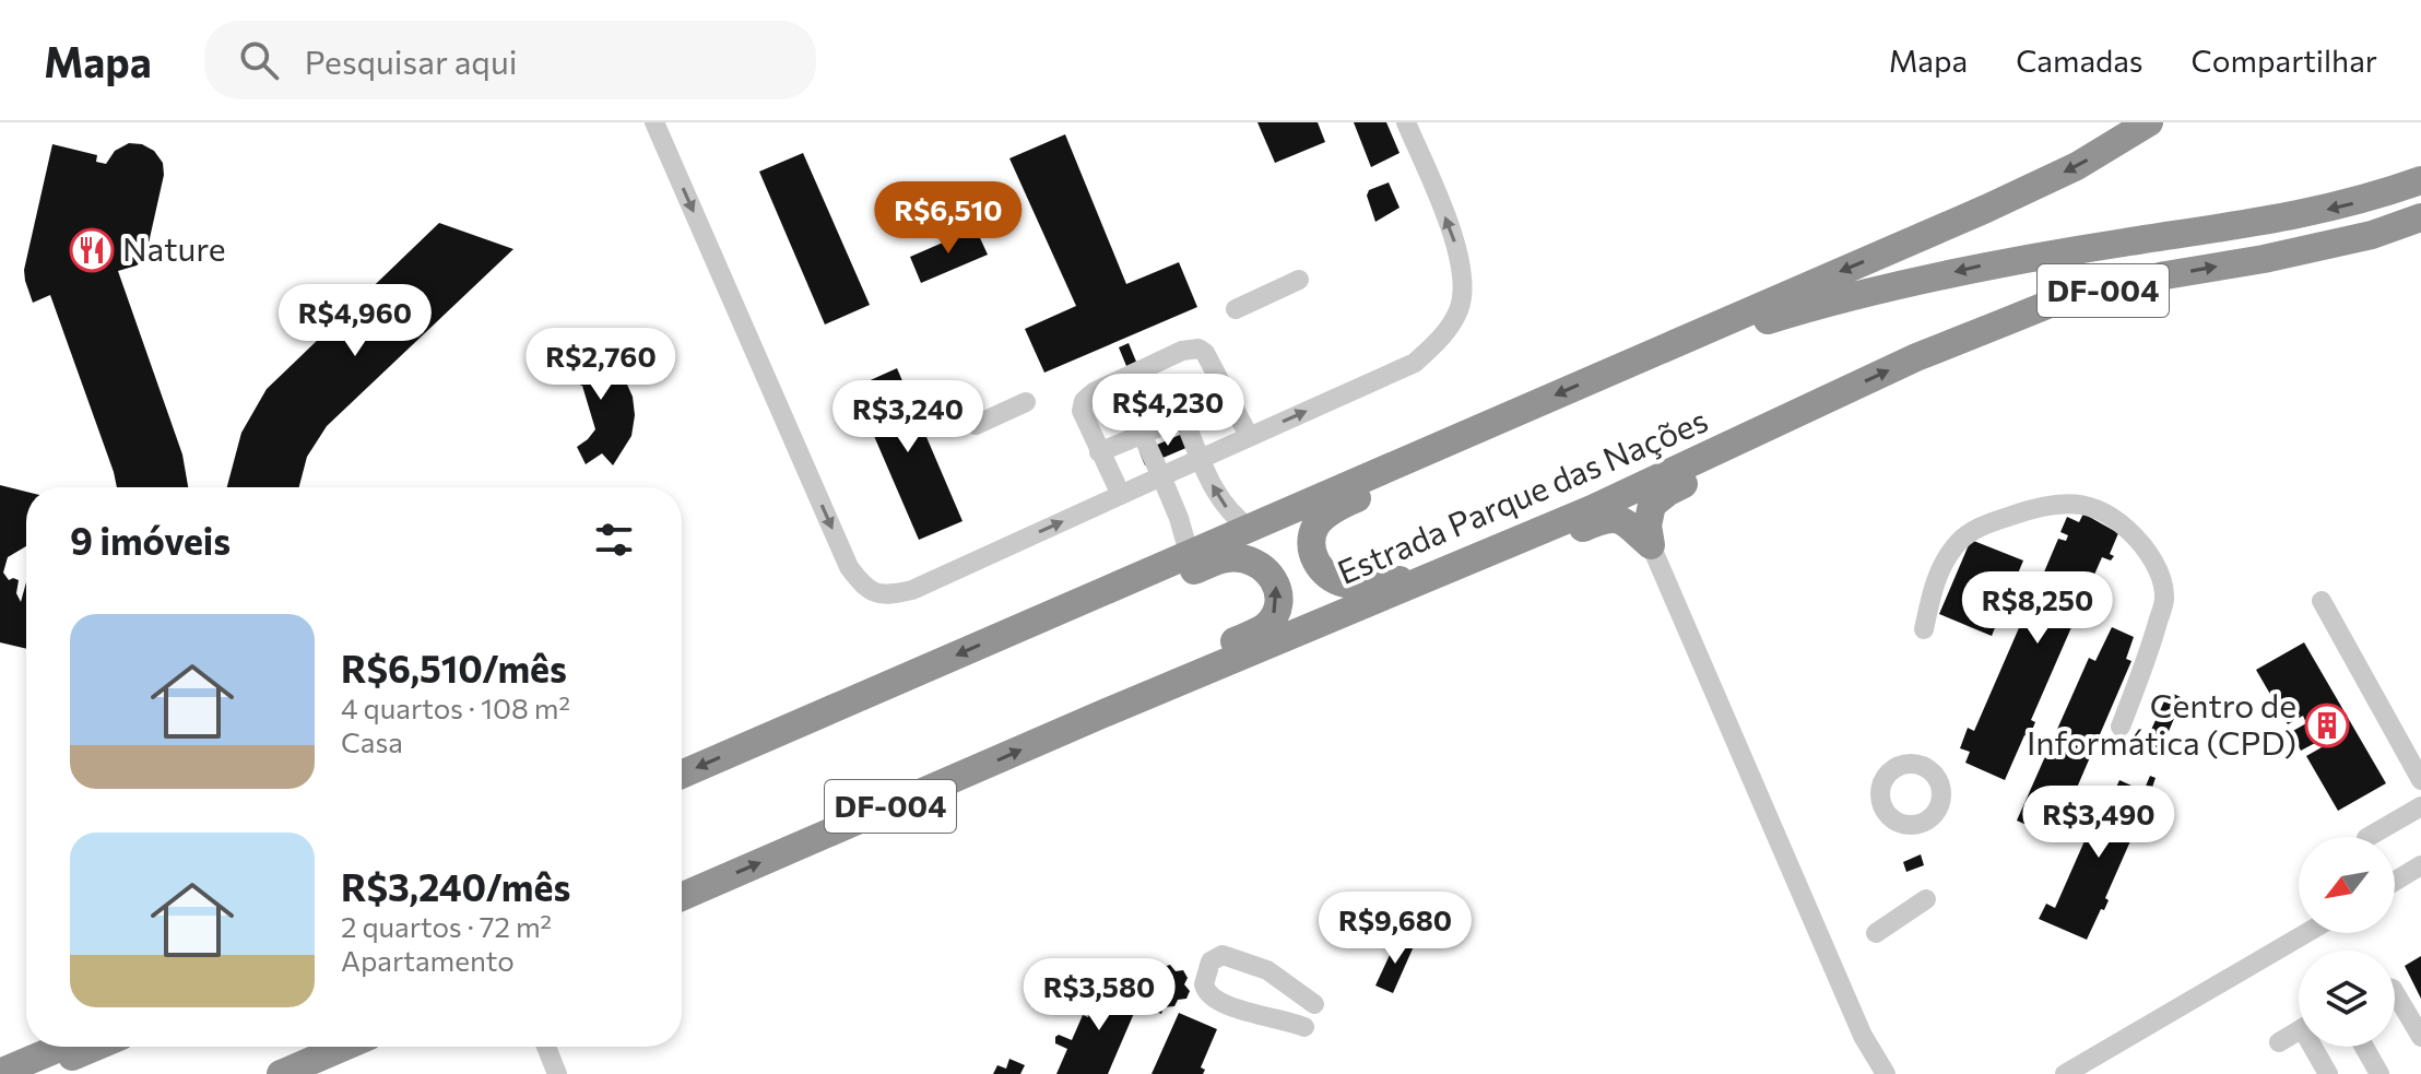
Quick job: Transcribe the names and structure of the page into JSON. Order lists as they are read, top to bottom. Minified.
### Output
{"streets":{"highway":["DF-004","Estrada Parque das Nações"]},"places":{"restaurant":["Nature"],"building":["Centro de Informática (CPD)"]},"north":"bottom left","page":{"header":"Mapa","search":"Pesquisar aqui","nav":["Mapa","Camadas","Compartilhar"],"price":["R$6,510","R$4,960","R$2,760","R$4,230","R$3,240","R$8,250","R$3,490","R$9,680","R$3,580"],"heading":"9 imóveis","list":[{"name":"R$6,510/mês","note":"4 quartos · 108 m² · Casa"},{"name":"R$3,240/mês","note":"2 quartos · 72 m² · Apartamento"}]}}
